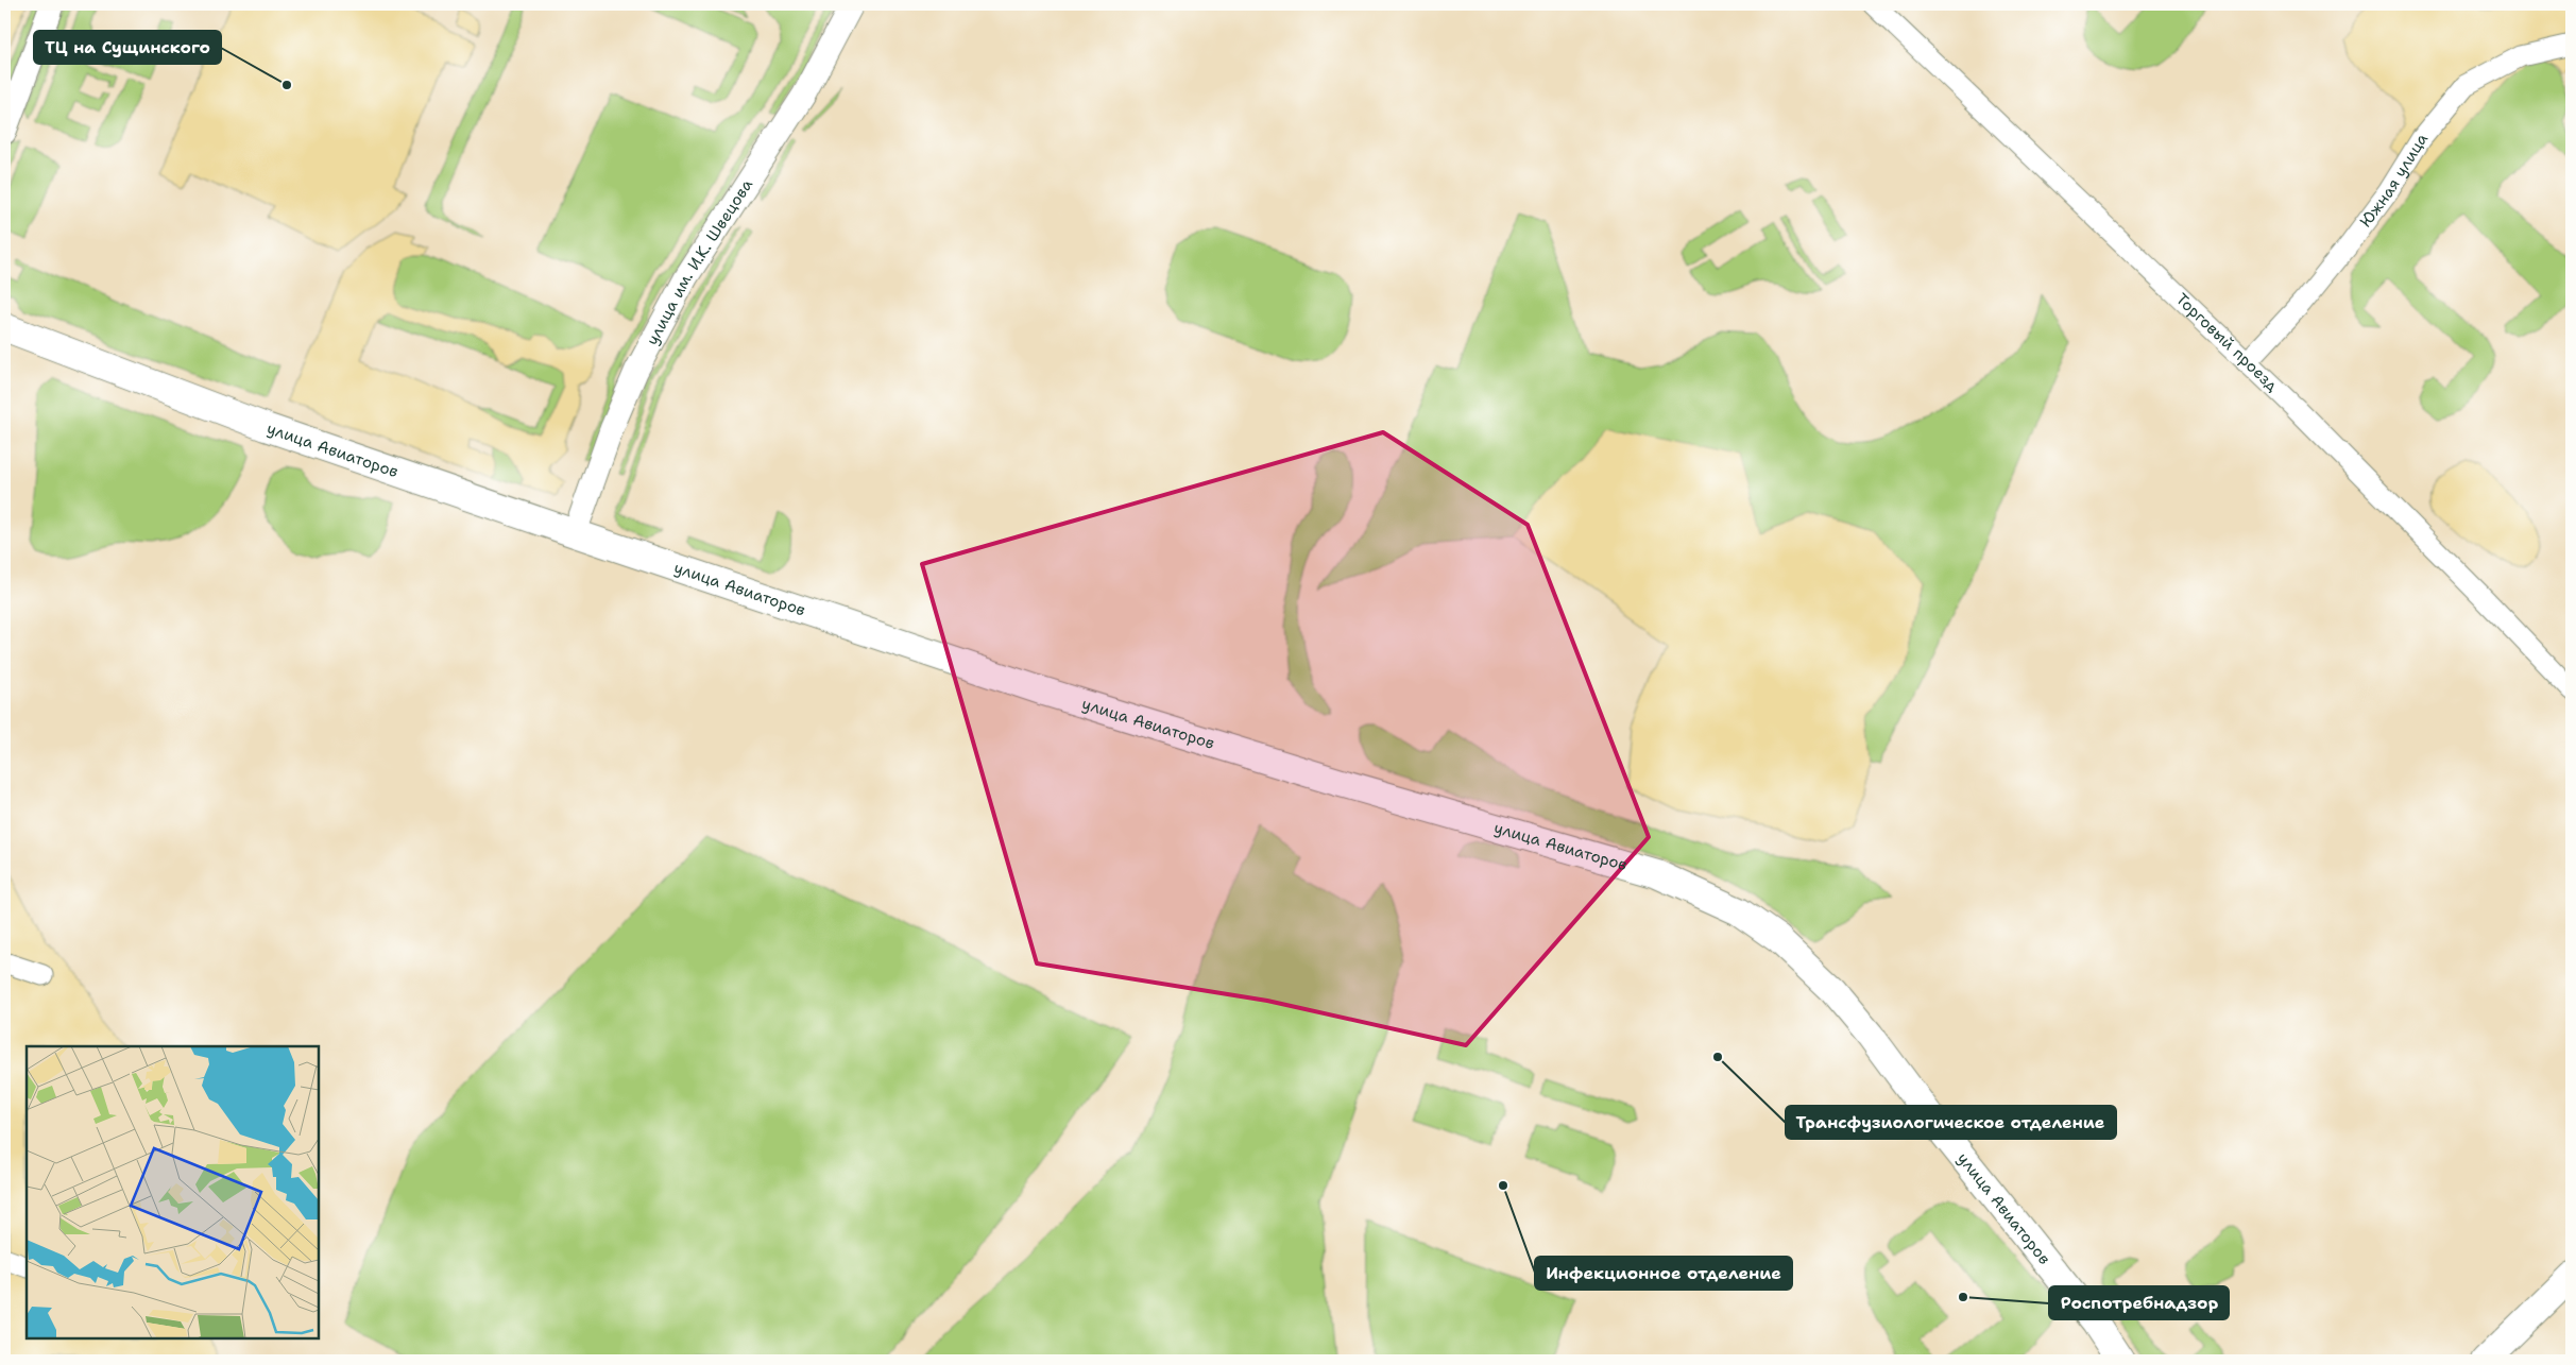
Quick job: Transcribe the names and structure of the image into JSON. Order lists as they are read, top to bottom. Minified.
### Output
{"streets":{"main road":["улица Авиаторов"],"street":["Южная улица","улица им. И.К. Швецова","Торговый проезд"]},"crossings":[["Южная улица","Торговый проезд"],["улица им. И.К. Швецова","улица Авиаторов"]],"places":["ТЦ на Сущинского","Трансфузиологическое отделение","Инфекционное отделение","Роспотребнадзор"]}
